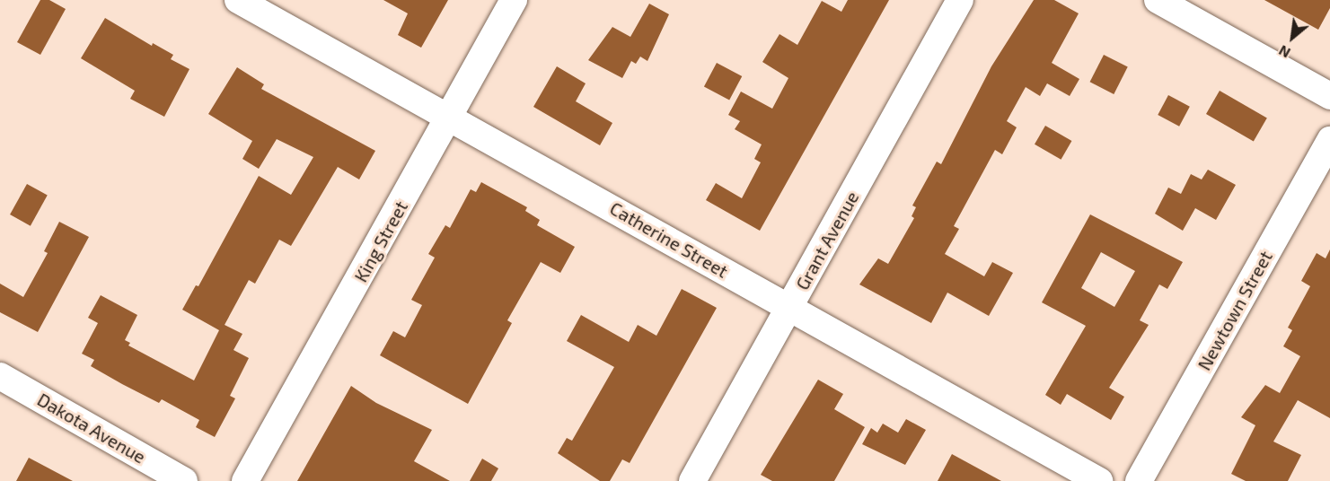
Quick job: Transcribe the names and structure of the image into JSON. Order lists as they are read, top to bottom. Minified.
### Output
{"streets":{"street":["Catherine Street","Grant Avenue","King Street","Newtown Street","Dakota Avenue"]},"crossings":[["Catherine Street","Grant Avenue"],["Catherine Street","King Street"]],"north":"bottom left"}
